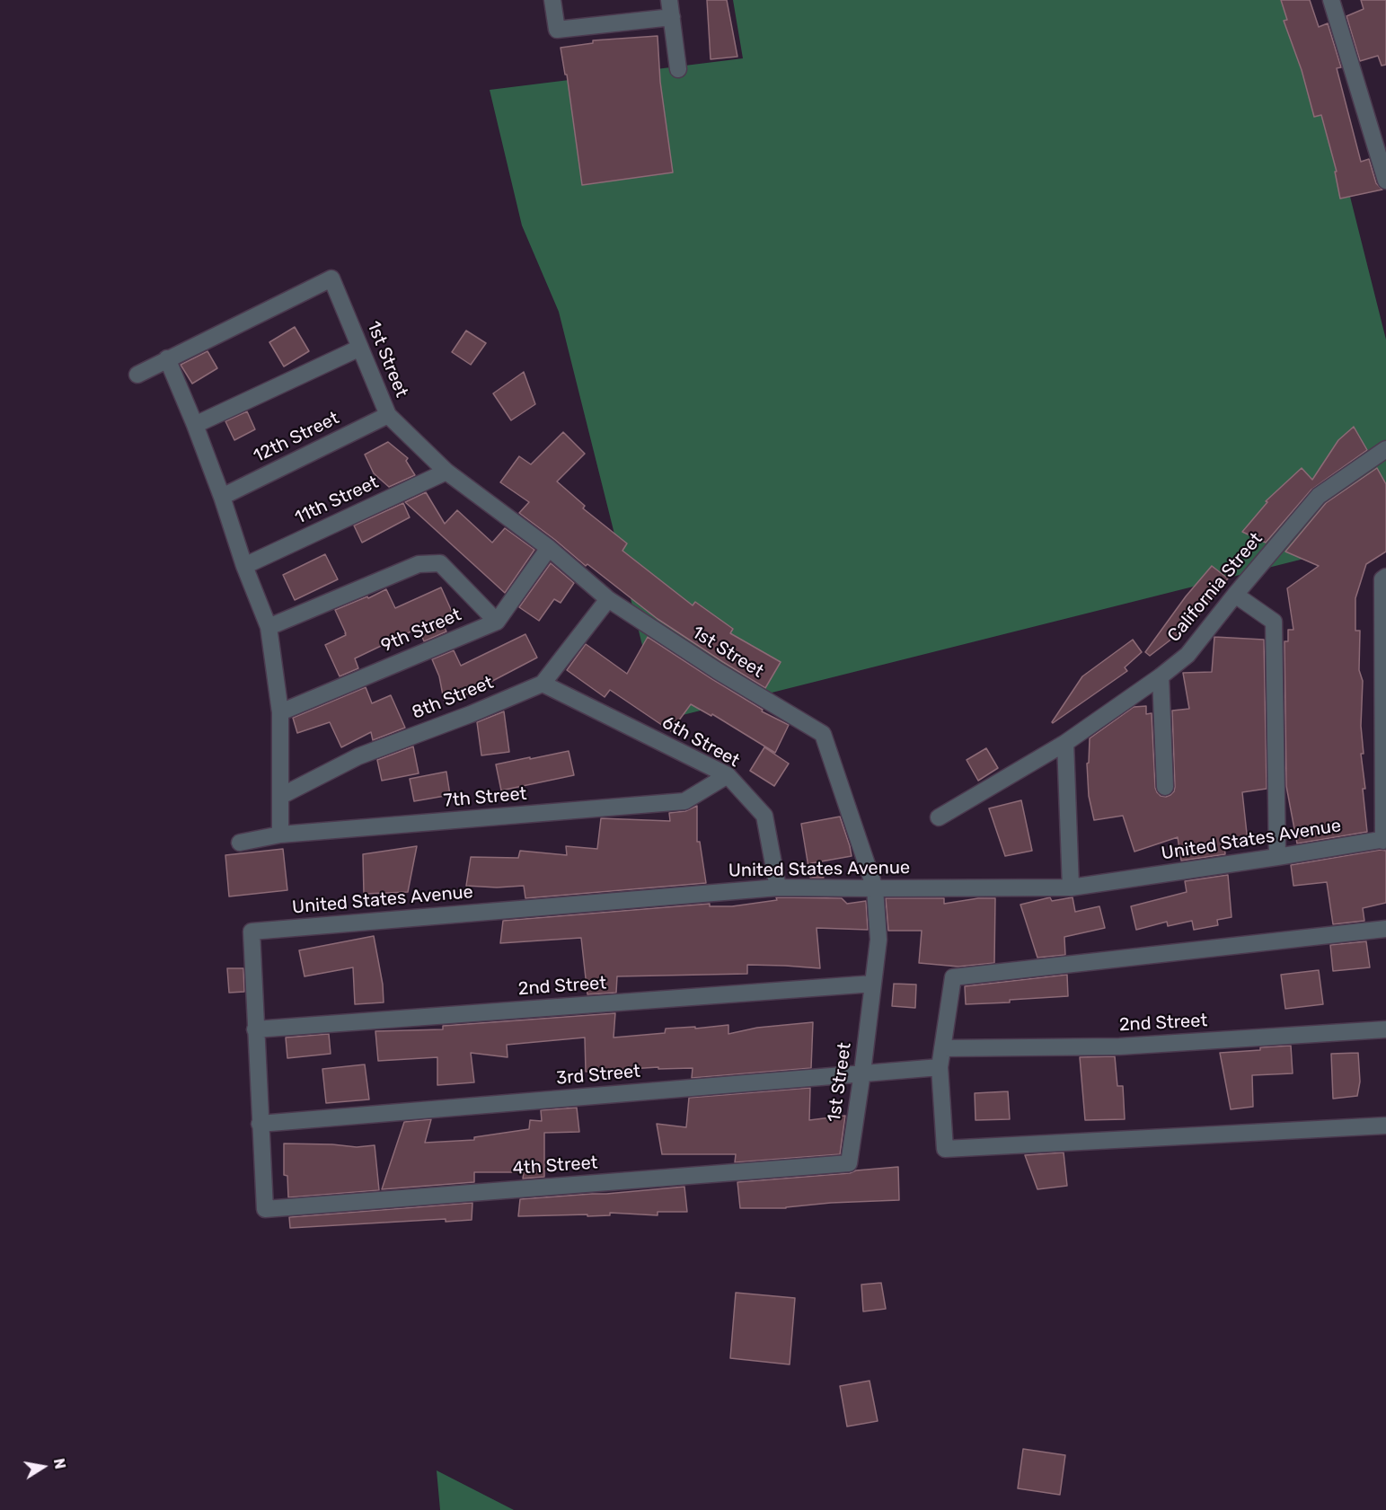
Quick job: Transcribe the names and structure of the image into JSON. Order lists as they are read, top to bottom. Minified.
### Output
{"streets":{"street":["1st Street","12th Street","11th Street","California Street","9th Street","8th Street","6th Street","7th Street","United States Avenue","2nd Street","3rd Street","4th Street"]},"crossings":[["1st Street","12th Street"],["1st Street","11th Street"],["1st Street","8th Street"],["1st Street","United States Avenue"],["1st Street","2nd Street"],["1st Street","3rd Street"],["1st Street","4th Street"],["8th Street","6th Street"],["6th Street","7th Street"],["6th Street","United States Avenue"],["United States Avenue","2nd Street"],["3rd Street","4th Street"]],"north":"right"}
